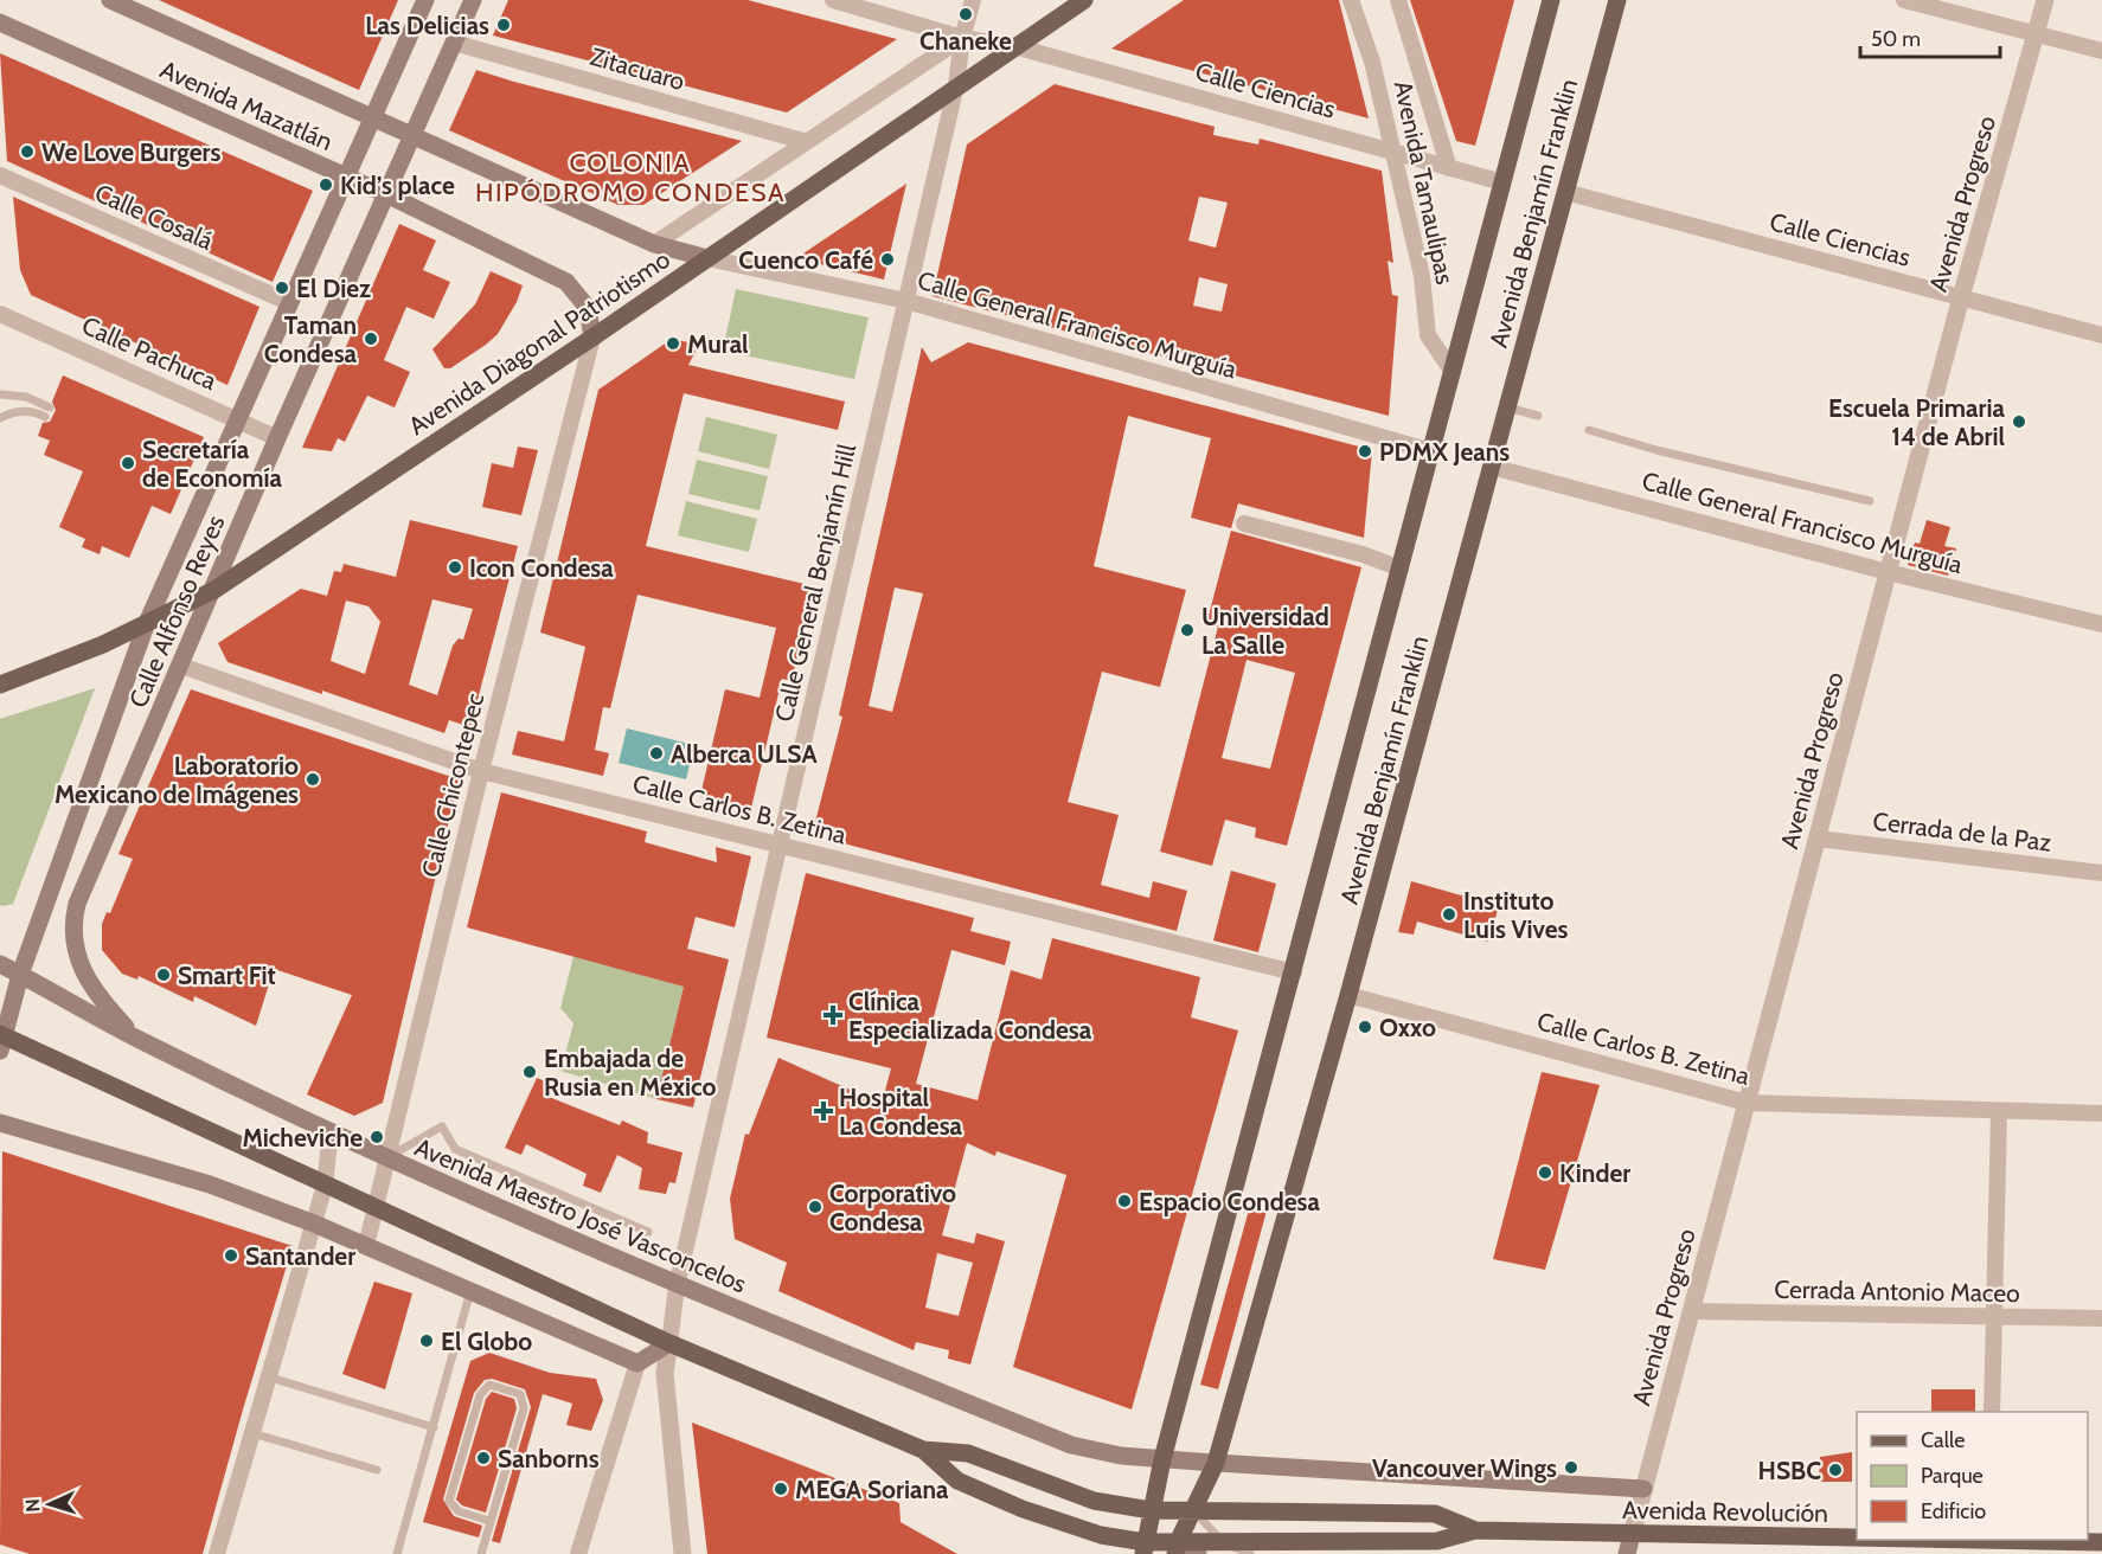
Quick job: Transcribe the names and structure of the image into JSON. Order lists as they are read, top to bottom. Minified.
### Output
{"streets":{"main road":["Avenida Mazatlán","Avenida Benjamín Franklin","Avenida Diagonal Patriotismo","Calle Alfonso Reyes","Avenida Maestro José Vasconcelos","Avenida Revolución"],"street":["Zitacuaro","Calle Ciencias","Avenida Tamaulipas","Avenida Progreso","Calle Cosalá","Calle General Francisco Murguía","Calle Pachuca","Calle General Benjamín Hill","Calle Chicontepec","Calle Carlos B. Zetina","Cerrada de la Paz","Cerrada Antonio Maceo"]},"crossings":[["Zitacuaro","Calle Alfonso Reyes"],["Calle Ciencias","Avenida Tamaulipas"],["Calle Ciencias","Avenida Progreso"],["Calle Ciencias","Avenida Benjamín Franklin"],["Calle Ciencias","Avenida Diagonal Patriotismo"],["Calle Ciencias","Calle General Benjamín Hill"],["Avenida Mazatlán","Calle General Francisco Murguía"],["Avenida Mazatlán","Avenida Diagonal Patriotismo"],["Avenida Mazatlán","Calle Alfonso Reyes"],["Avenida Mazatlán","Calle Chicontepec"],["Avenida Tamaulipas","Avenida Benjamín Franklin"],["Avenida Progreso","Calle General Francisco Murguía"],["Avenida Progreso","Calle Carlos B. Zetina"],["Avenida Progreso","Cerrada de la Paz"],["Avenida Progreso","Cerrada Antonio Maceo"],["Avenida Progreso","Avenida Revolución"],["Avenida Benjamín Franklin","Calle General Francisco Murguía"],["Avenida Benjamín Franklin","Calle Carlos B. Zetina"],["Avenida Benjamín Franklin","Avenida Maestro José Vasconcelos"],["Avenida Benjamín Franklin","Avenida Revolución"],["Calle Cosalá","Calle Alfonso Reyes"],["Calle General Francisco Murguía","Avenida Diagonal Patriotismo"],["Calle General Francisco Murguía","Calle General Benjamín Hill"],["Avenida Diagonal Patriotismo","Calle General Benjamín Hill"],["Avenida Diagonal Patriotismo","Calle Alfonso Reyes"],["Avenida Diagonal Patriotismo","Calle Chicontepec"],["Calle Pachuca","Calle Alfonso Reyes"],["Calle General Benjamín Hill","Calle Carlos B. Zetina"],["Calle General Benjamín Hill","Avenida Maestro José Vasconcelos"],["Calle Alfonso Reyes","Calle Carlos B. Zetina"],["Calle Alfonso Reyes","Avenida Maestro José Vasconcelos"],["Calle Chicontepec","Calle Carlos B. Zetina"],["Calle Chicontepec","Avenida Maestro José Vasconcelos"],["Avenida Maestro José Vasconcelos","Avenida Revolución"]],"districts":["COLONIA HIPÓDROMO CONDESA"],"places":{"other":["Chaneke","Las Delicias","We Love Burgers","Kid’s place","Cuenco Café","El Diez","Taman Condesa","Mural","Escuela Primaria 14 de Abril","PDMX Jeans","Secretaría de Economía","Icon Condesa","Universidad La Salle","Alberca ULSA","Laboratorio Mexicano de Imágenes","Instituto Luis Vives","Smart Fit","Oxxo","Embajada de Rusia en México","Micheviche","Kinder","Espacio Condesa","Corporativo Condesa","Santander","El Globo","Sanborns","Vancouver Wings","HSBC","MEGA Soriana"],"health":["Clínica Especializada Condesa","Hospital La Condesa"]},"legend":["Calle","Parque","Edificio"],"scale_bar":"50 m","north":"left"}
